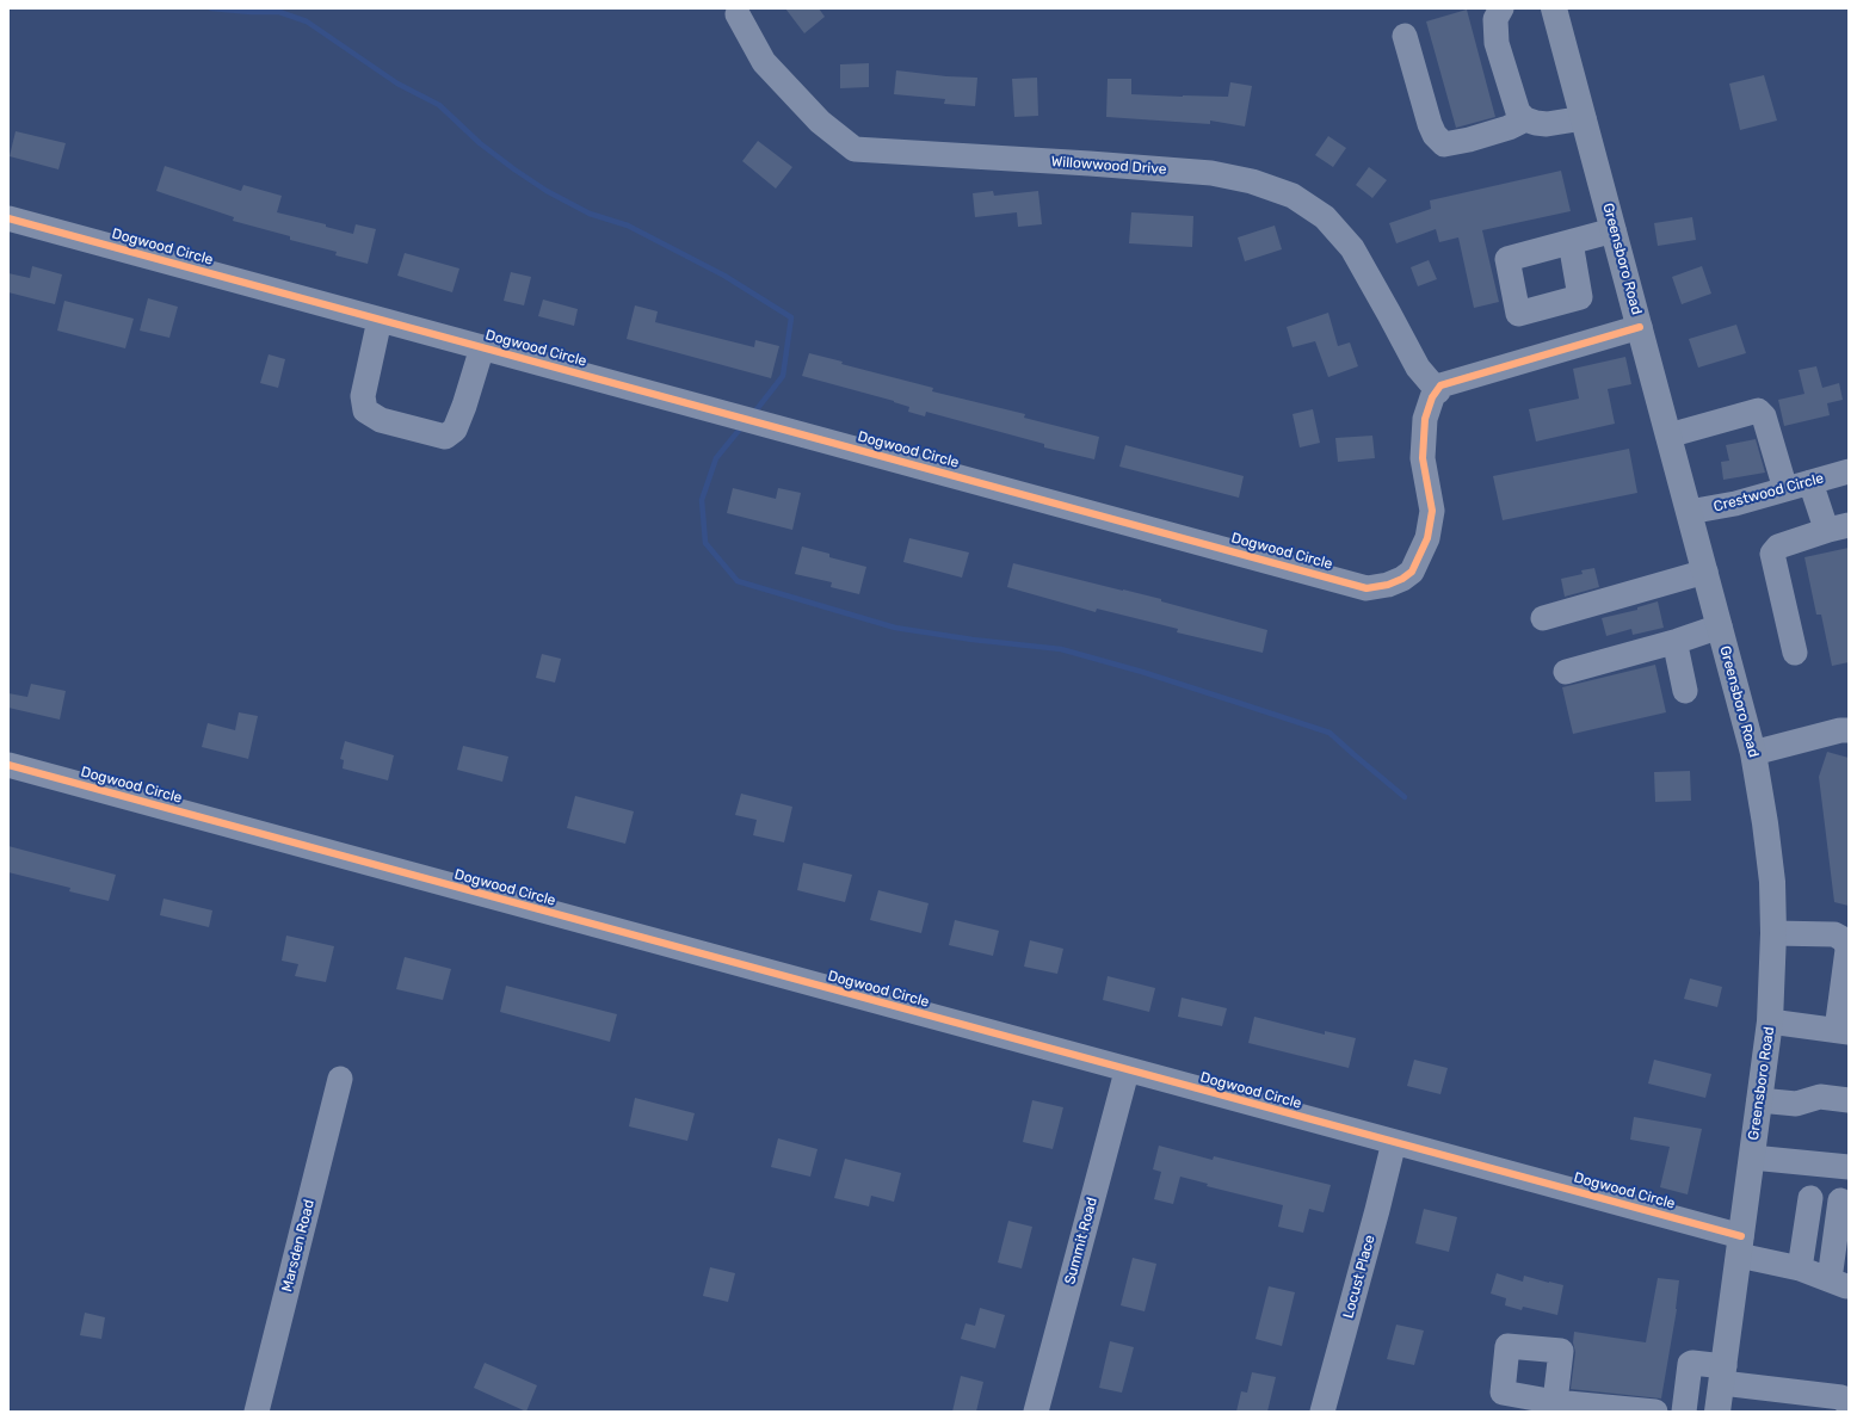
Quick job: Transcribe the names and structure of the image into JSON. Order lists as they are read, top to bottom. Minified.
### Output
{"streets":{"main road":["Greensboro Road"],"street":["Willowwood Drive","Dogwood Circle","Crestwood Circle","Summit Road","Marsden Road","Locust Place"]},"crossings":[["Willowwood Drive","Dogwood Circle"],["Dogwood Circle","Greensboro Road"],["Dogwood Circle","Summit Road"],["Dogwood Circle","Locust Place"],["Greensboro Road","Crestwood Circle"]]}
